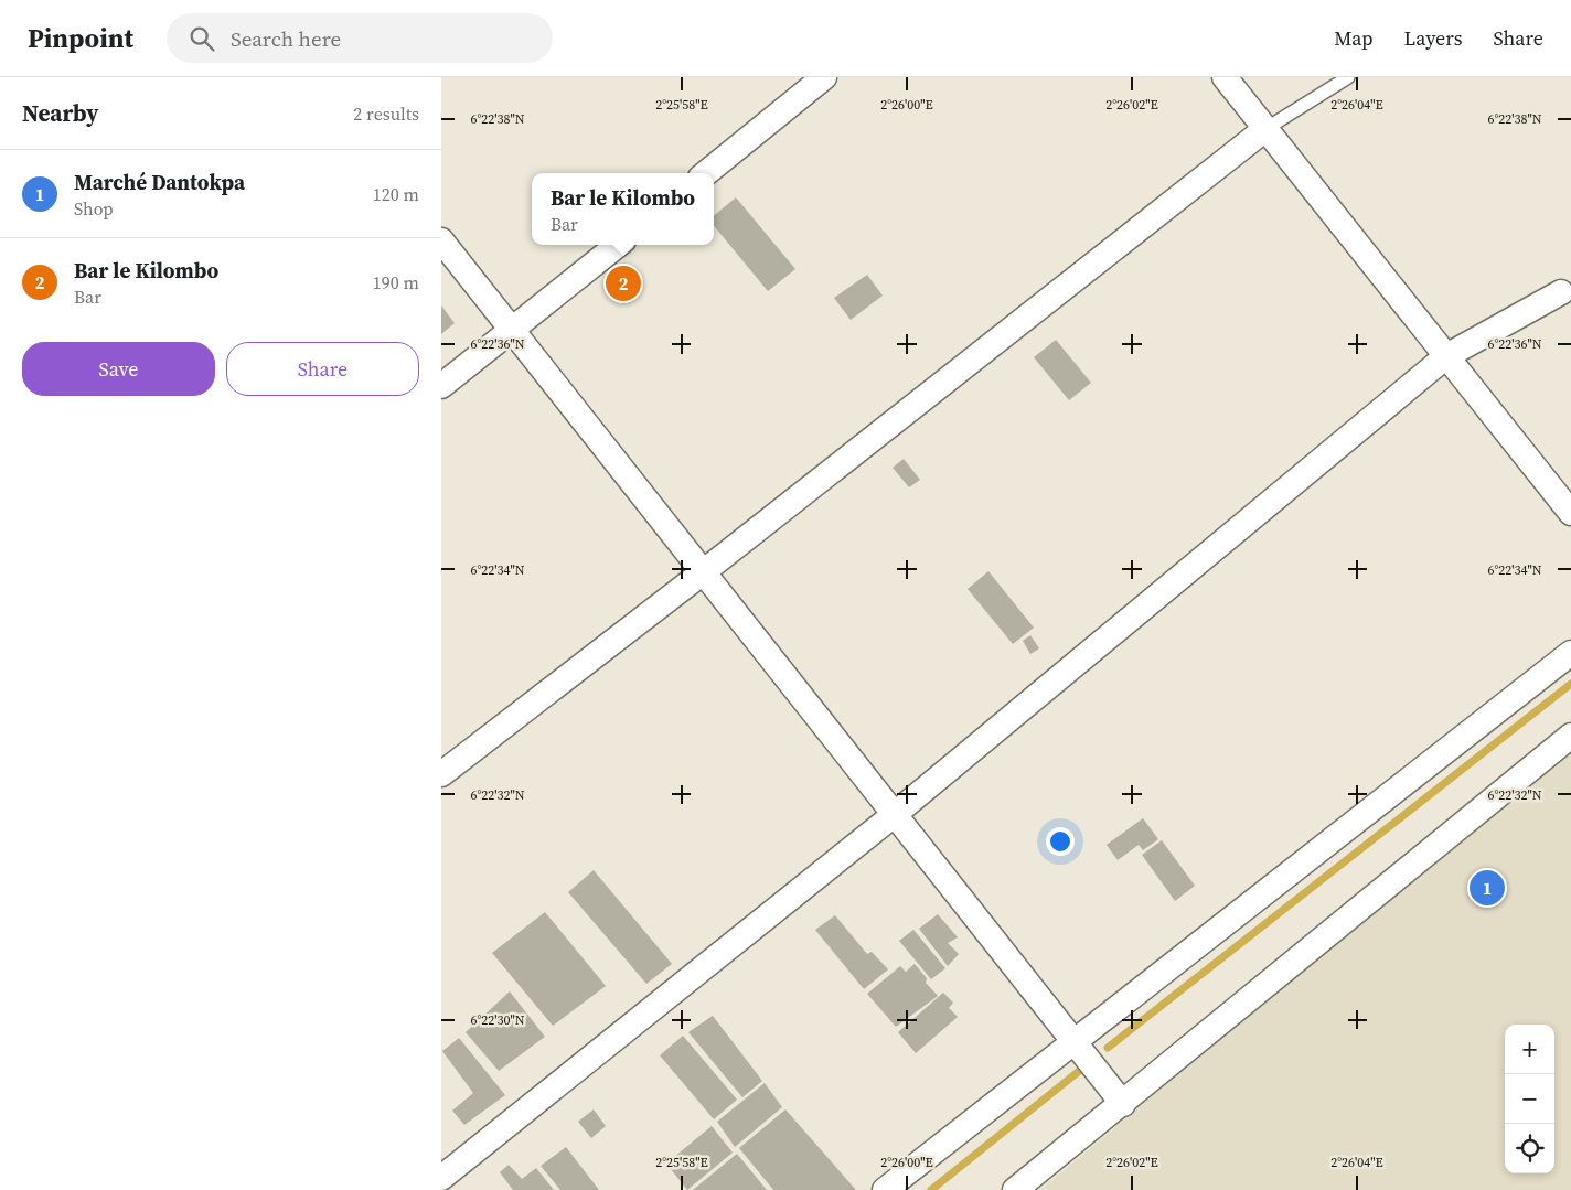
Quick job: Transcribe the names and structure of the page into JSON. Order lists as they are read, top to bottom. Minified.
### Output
{"page":{"header":"Pinpoint","search":"Search here","nav":["Map","Layers","Share"],"heading":["Nearby","2 results"],"list":[{"mark":"1","name":"Marché Dantokpa","note":"Shop","value":"120 m"},{"mark":"2","name":"Bar le Kilombo","note":"Bar","value":"190 m"}],"popup":["Bar le Kilombo","Bar"],"pins":["2","1"],"buttons":["Save","Share"],"map_buttons":["+","−"]},"coordinates":["2°25'58\"E","2°26'00\"E","2°26'02\"E","2°26'04\"E","6°22'38\"N","6°22'36\"N","6°22'34\"N","6°22'32\"N","6°22'30\"N"]}
